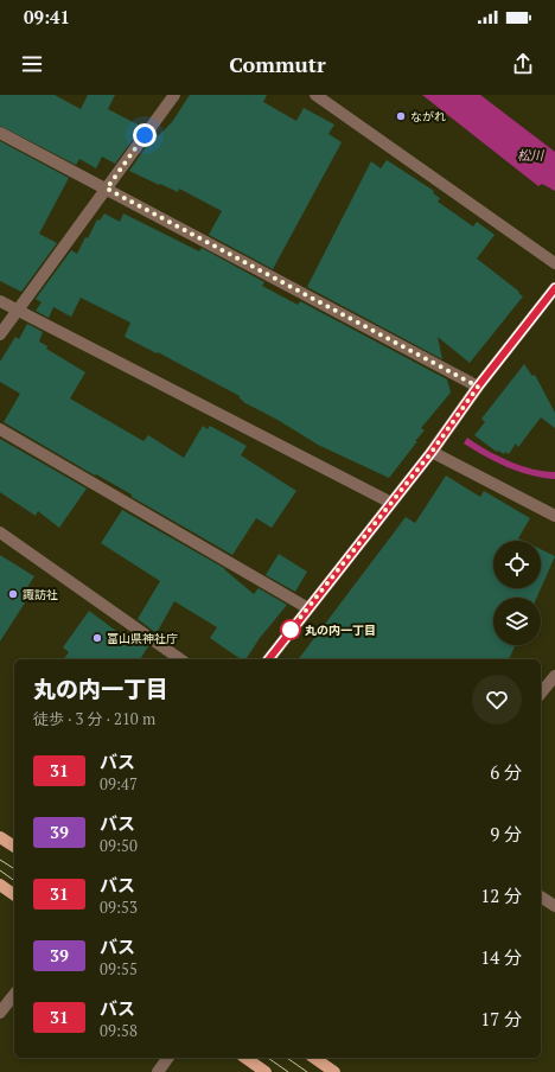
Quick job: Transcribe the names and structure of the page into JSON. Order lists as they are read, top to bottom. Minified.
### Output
{"water":["松川"],"places":["ながれ","諏訪社","丸の内一丁目","富山県神社庁"],"lines":["bus line 31"],"page":{"status":"09:41","header":"Commutr","heading":["丸の内一丁目","徒歩 · 3 分 · 210 m"],"list":[{"mark":"31","name":"バス","note":"09:47","value":"6 分"},{"mark":"39","name":"バス","note":"09:50","value":"9 分"},{"mark":"31","name":"バス","note":"09:53","value":"12 分"},{"mark":"39","name":"バス","note":"09:55","value":"14 分"},{"mark":"31","name":"バス","note":"09:58","value":"17 分"}]}}
